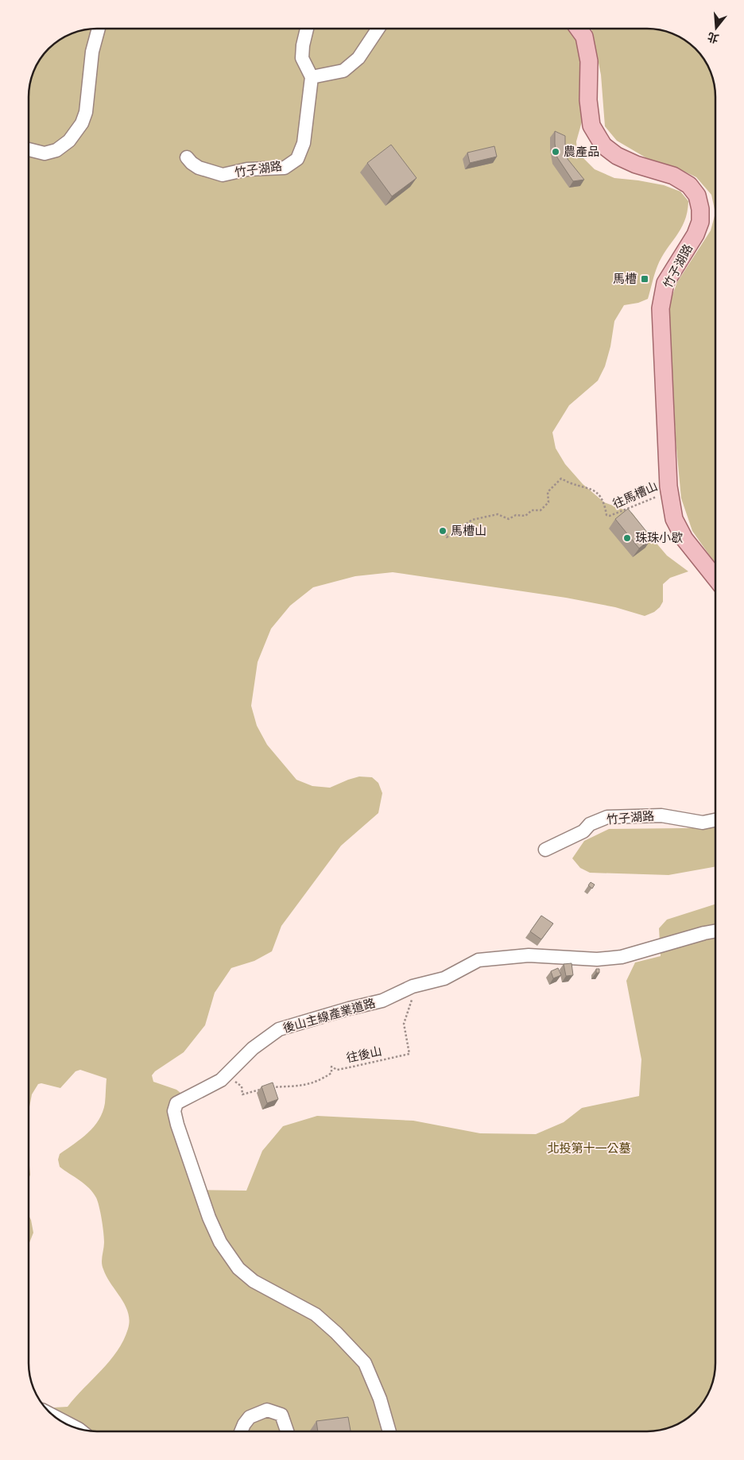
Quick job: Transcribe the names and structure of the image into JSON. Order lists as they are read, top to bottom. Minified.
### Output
{"streets":{"main road":["竹子湖路"],"street":["後山主線產業道路"],"path":["往馬槽山","往後山"]},"crossings":[["竹子湖路","往馬槽山"],["後山主線產業道路","往後山"]],"parks":["北投第十一公墓"],"places":{"other":["農產品","馬槽山","珠珠小歇"],"transit":["馬槽"]},"north":"bottom"}
